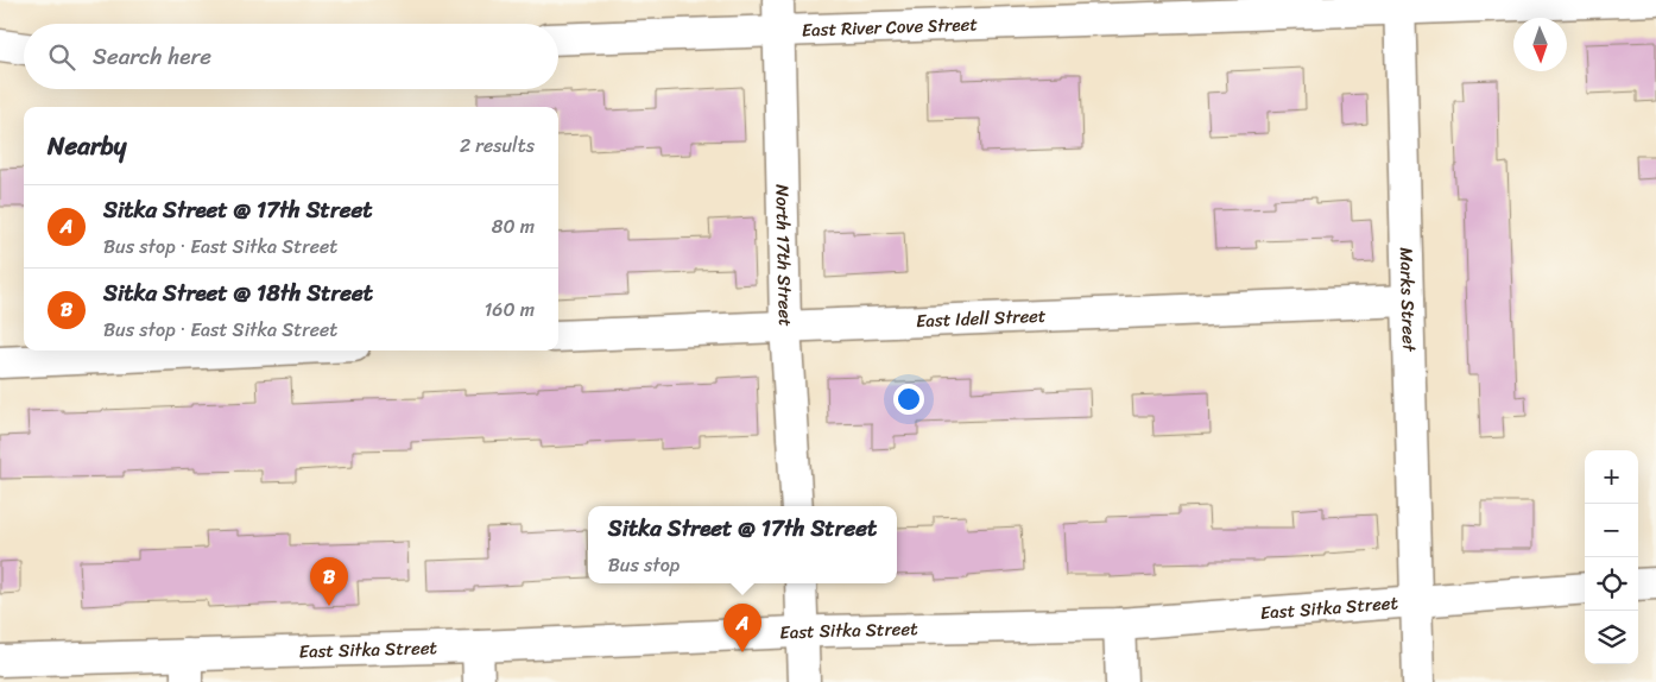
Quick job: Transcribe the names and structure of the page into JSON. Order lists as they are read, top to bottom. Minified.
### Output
{"streets":{"street":["East River Cove Street","North 17th Street","Marks Street","East Idell Street","East Sitka Street"]},"crossings":[["East River Cove Street","North 17th Street"],["East River Cove Street","Marks Street"],["North 17th Street","East Idell Street"],["Marks Street","East Idell Street"],["Marks Street","East Sitka Street"]],"north":"bottom","page":{"search":"Search here","heading":["Nearby","2 results"],"list":[{"mark":"A","name":"Sitka Street @ 17th Street","note":"Bus stop · East Sitka Street","value":"80 m"},{"mark":"B","name":"Sitka Street @ 18th Street","note":"Bus stop · East Sitka Street","value":"160 m"}],"map_buttons":["+","−"],"popup":["Sitka Street @ 17th Street","Bus stop"],"pins":["B","A"]}}
